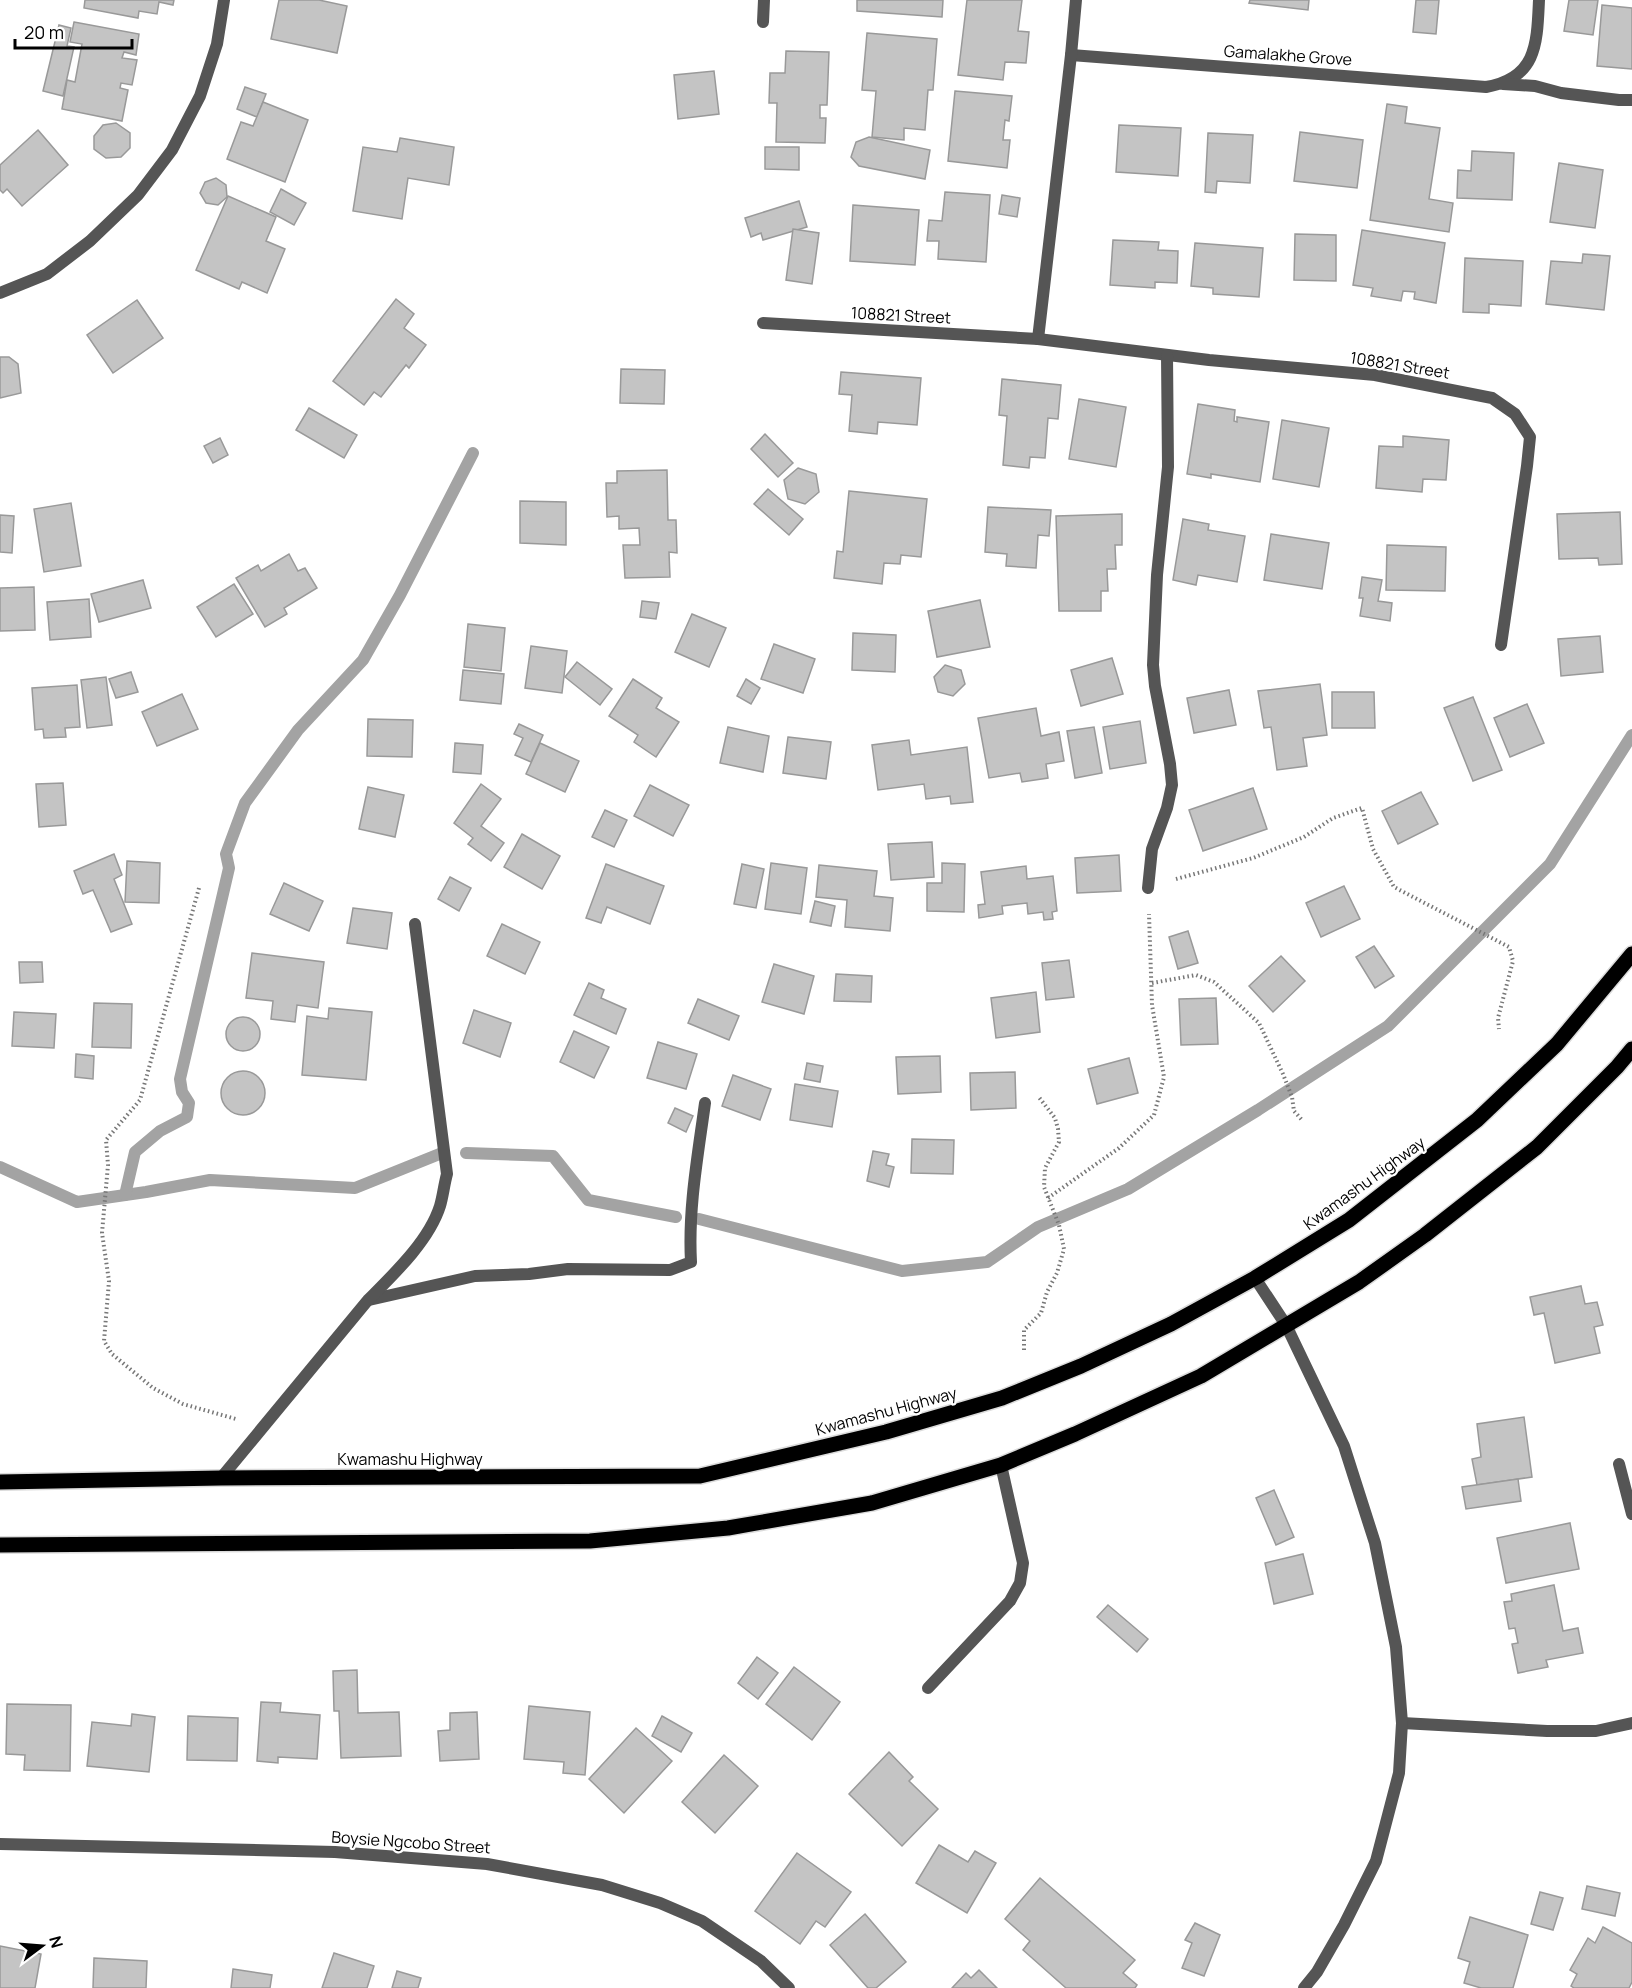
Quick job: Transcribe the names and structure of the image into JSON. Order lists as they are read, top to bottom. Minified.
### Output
{"streets":{"main road":["Kwamashu Highway"],"street":["Gamalakhe Grove","108821 Street","Boysie Ngcobo Street"]},"scale_bar":"20 m","north":"right"}
